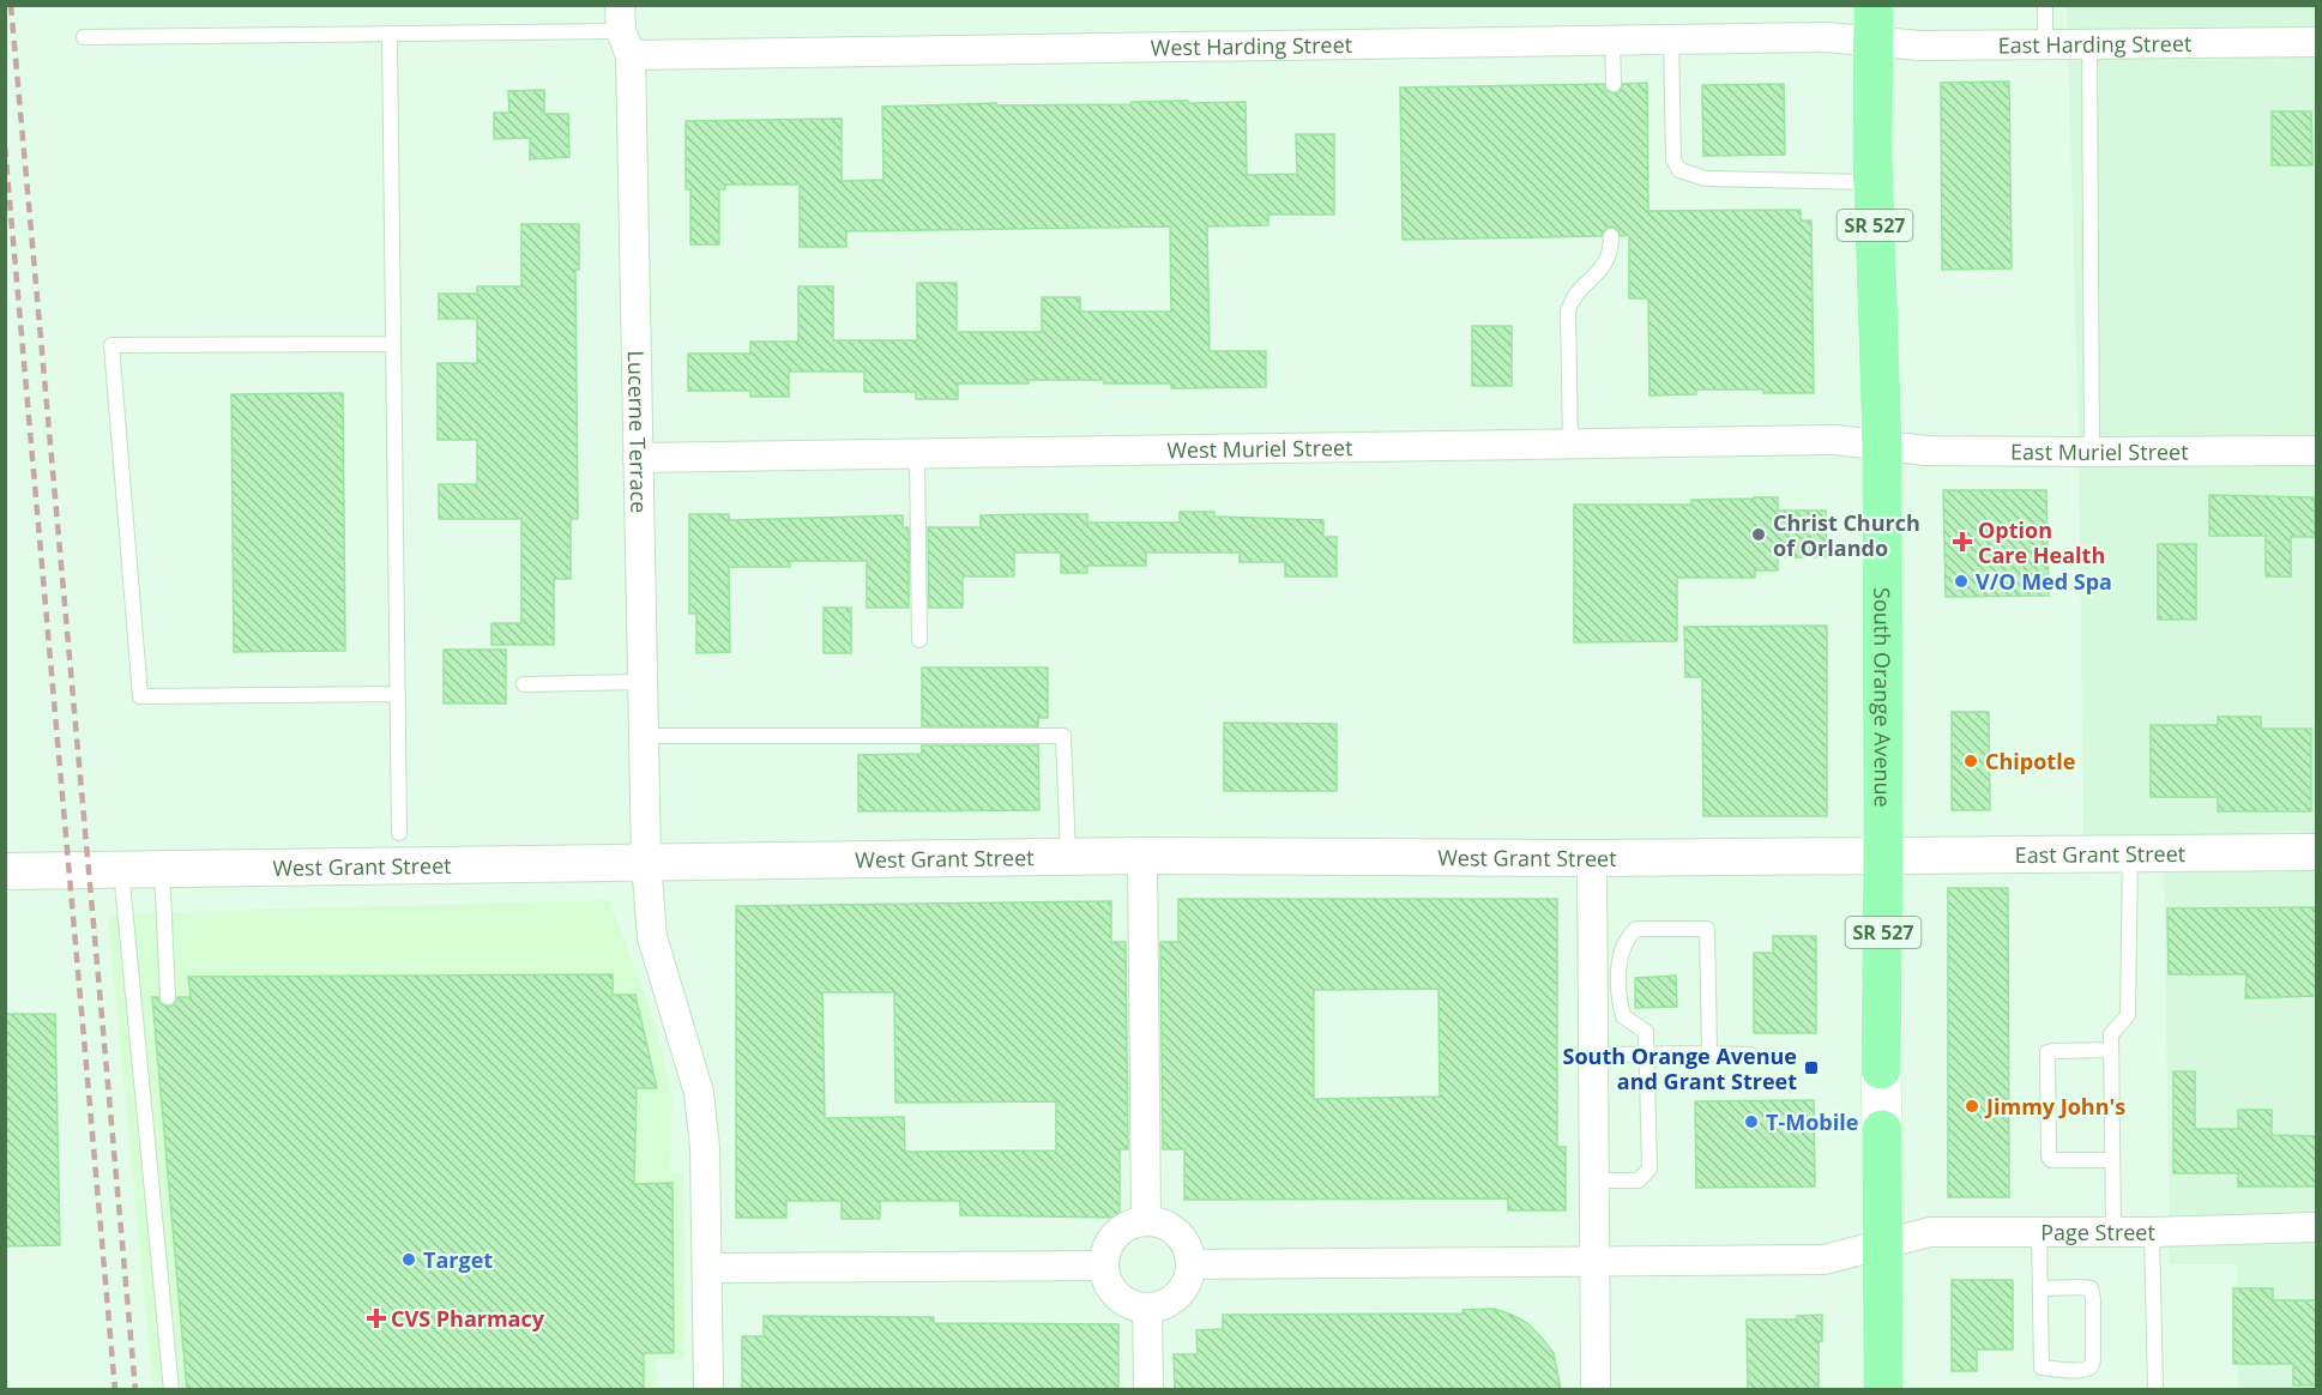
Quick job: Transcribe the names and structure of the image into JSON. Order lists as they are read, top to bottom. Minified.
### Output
{"streets":{"main road":["SR 527","South Orange Avenue"],"street":["West Harding Street","East Harding Street","Lucerne Terrace","West Muriel Street","East Muriel Street","East Grant Street","West Grant Street","Page Street"]},"crossings":[["West Harding Street","East Harding Street"],["West Harding Street","Lucerne Terrace"],["West Harding Street","South Orange Avenue"],["East Harding Street","South Orange Avenue"],["Lucerne Terrace","West Muriel Street"],["Lucerne Terrace","West Grant Street"],["West Muriel Street","East Muriel Street"],["West Muriel Street","South Orange Avenue"],["East Muriel Street","South Orange Avenue"],["South Orange Avenue","East Grant Street"],["South Orange Avenue","West Grant Street"],["South Orange Avenue","Page Street"],["East Grant Street","West Grant Street"]],"places":{"other":["Christ Church of Orlando","V/O Med Spa","Chipotle","Jimmy John's","T-Mobile","Target"],"health":["Option Care Health","CVS Pharmacy"],"transit":["South Orange Avenue and Grant Street"]}}
